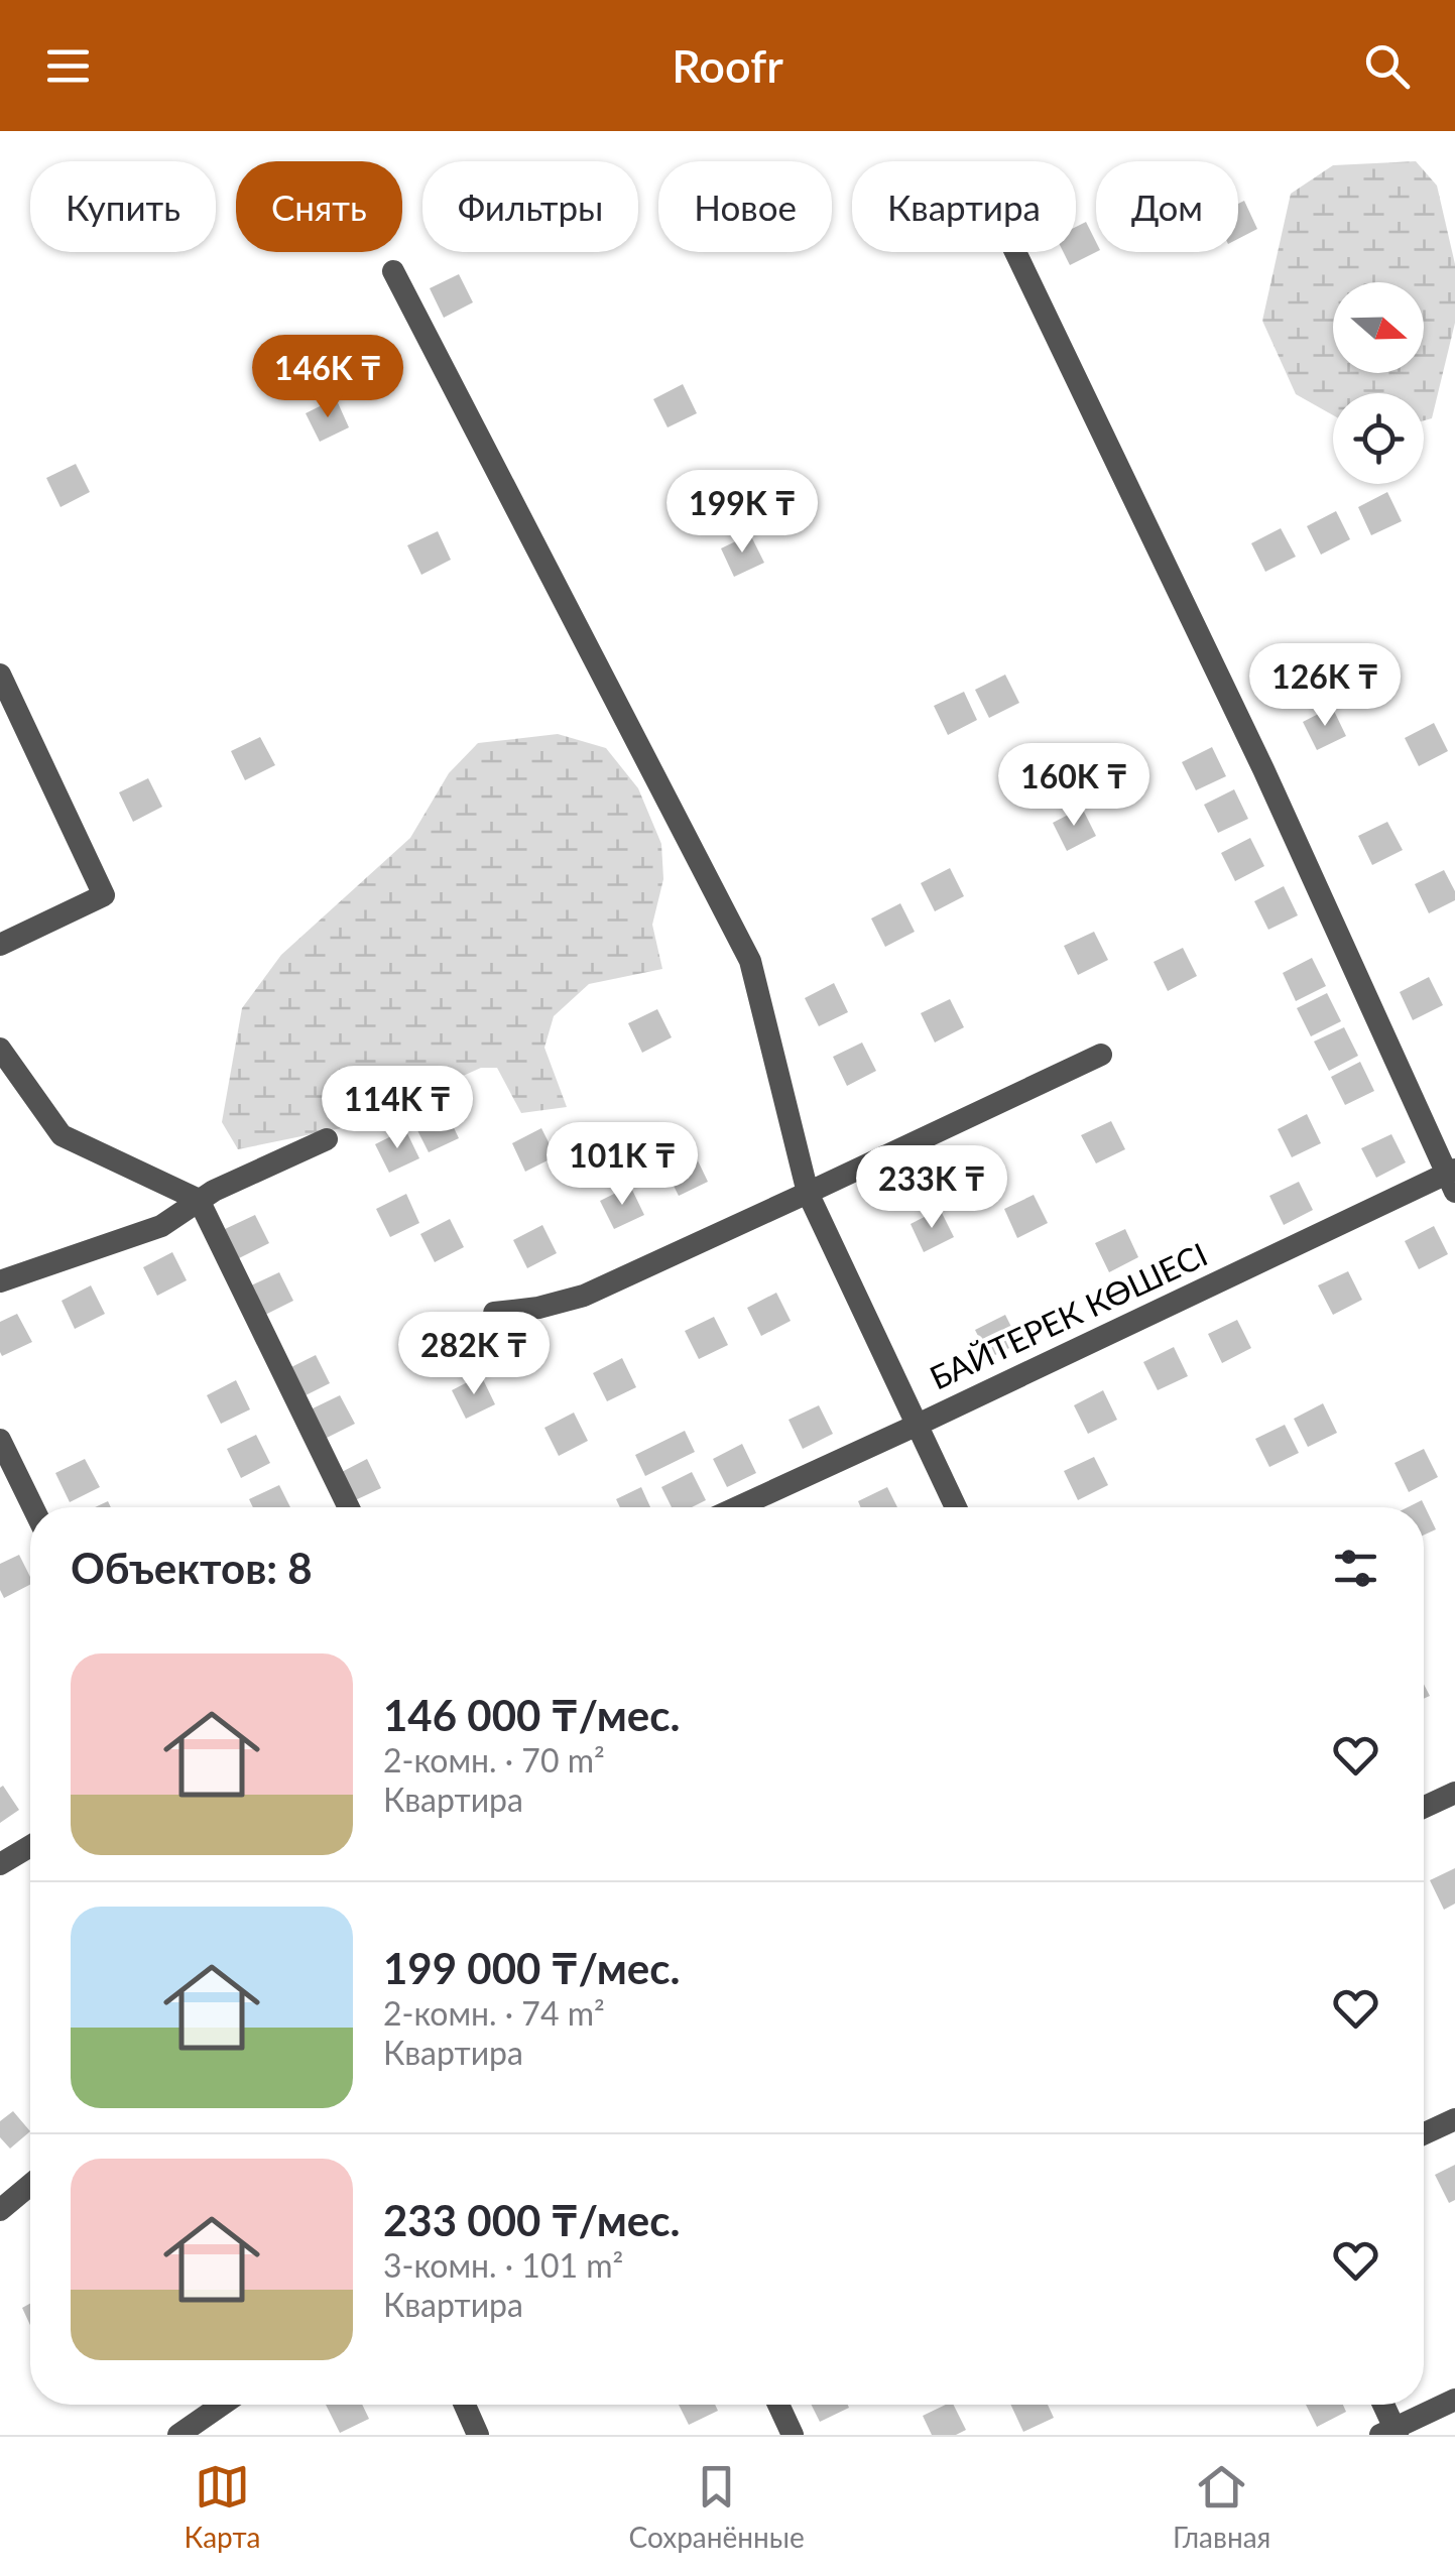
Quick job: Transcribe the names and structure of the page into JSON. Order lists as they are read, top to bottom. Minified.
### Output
{"streets":{"street":["БАЙТЕРЕК КӨШЕСІ"]},"north":"right","page":{"header":"Roofr","chip":["Купить","Снять","Фильтры","Новое","Квартира","Дом"],"price":["146K ₸","199K ₸","126K ₸","160K ₸","114K ₸","101K ₸","233K ₸","282K ₸"],"heading":"Объектов: 8","list":[{"name":"146 000 ₸/мес.","note":"2-комн. · 70 m² · Квартира"},{"name":"199 000 ₸/мес.","note":"2-комн. · 74 m² · Квартира"},{"name":"233 000 ₸/мес.","note":"3-комн. · 101 m² · Квартира"}],"tabs":["Карта","Сохранённые","Главная"]}}
